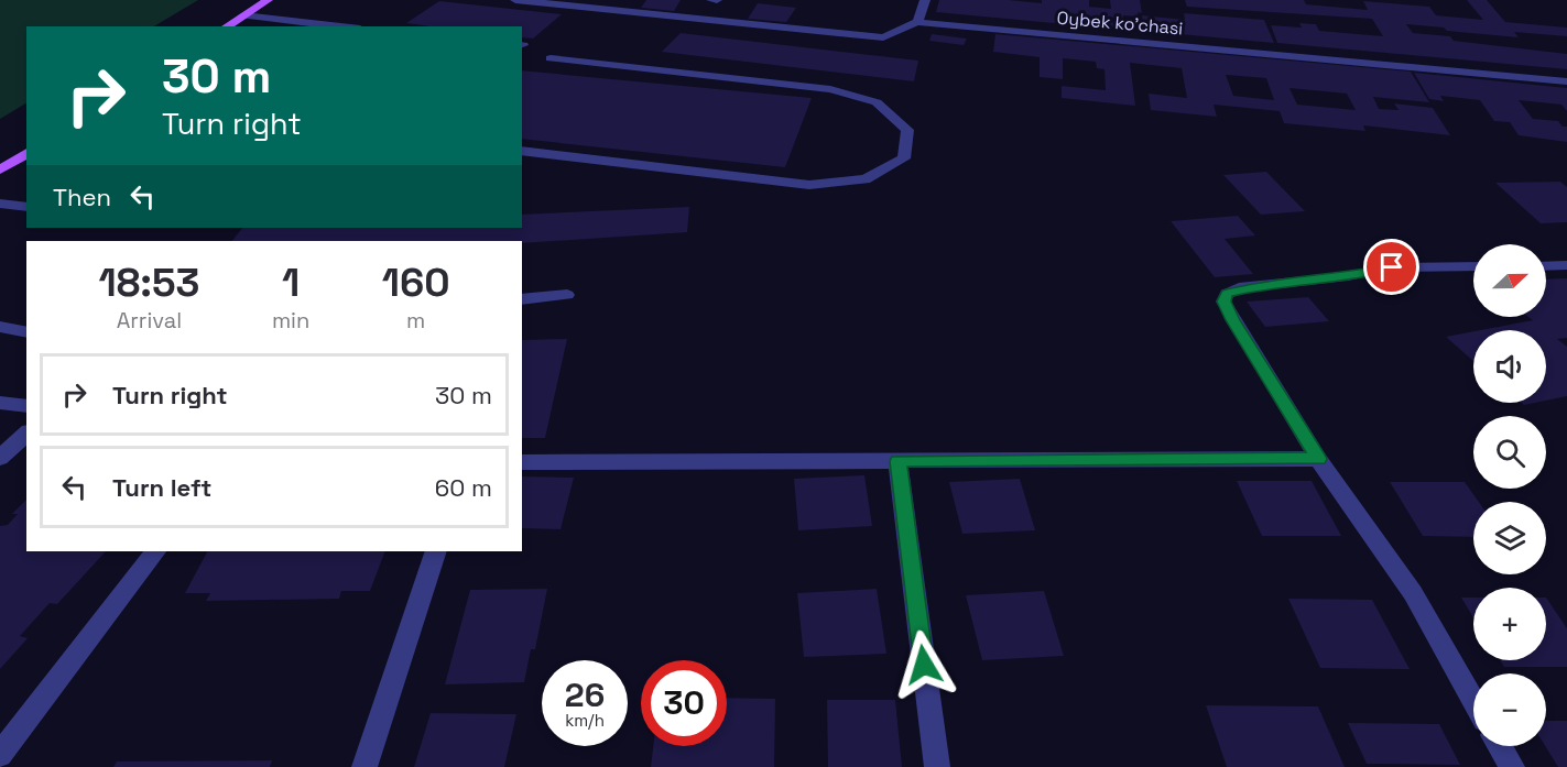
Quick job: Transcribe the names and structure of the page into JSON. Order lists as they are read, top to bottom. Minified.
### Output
{"streets":{"street":["Oybek ko'chasi"]},"north":"right","page":{"turn":["30 m","Turn right"],"then":"Then","eta":["18:53","Arrival","1","min","160","m"],"map_buttons":["+","−"],"list":[{"name":"Turn right","value":"30 m"},{"name":"Turn left","value":"60 m"}],"speed":"26 km/h","limit":"30"}}
